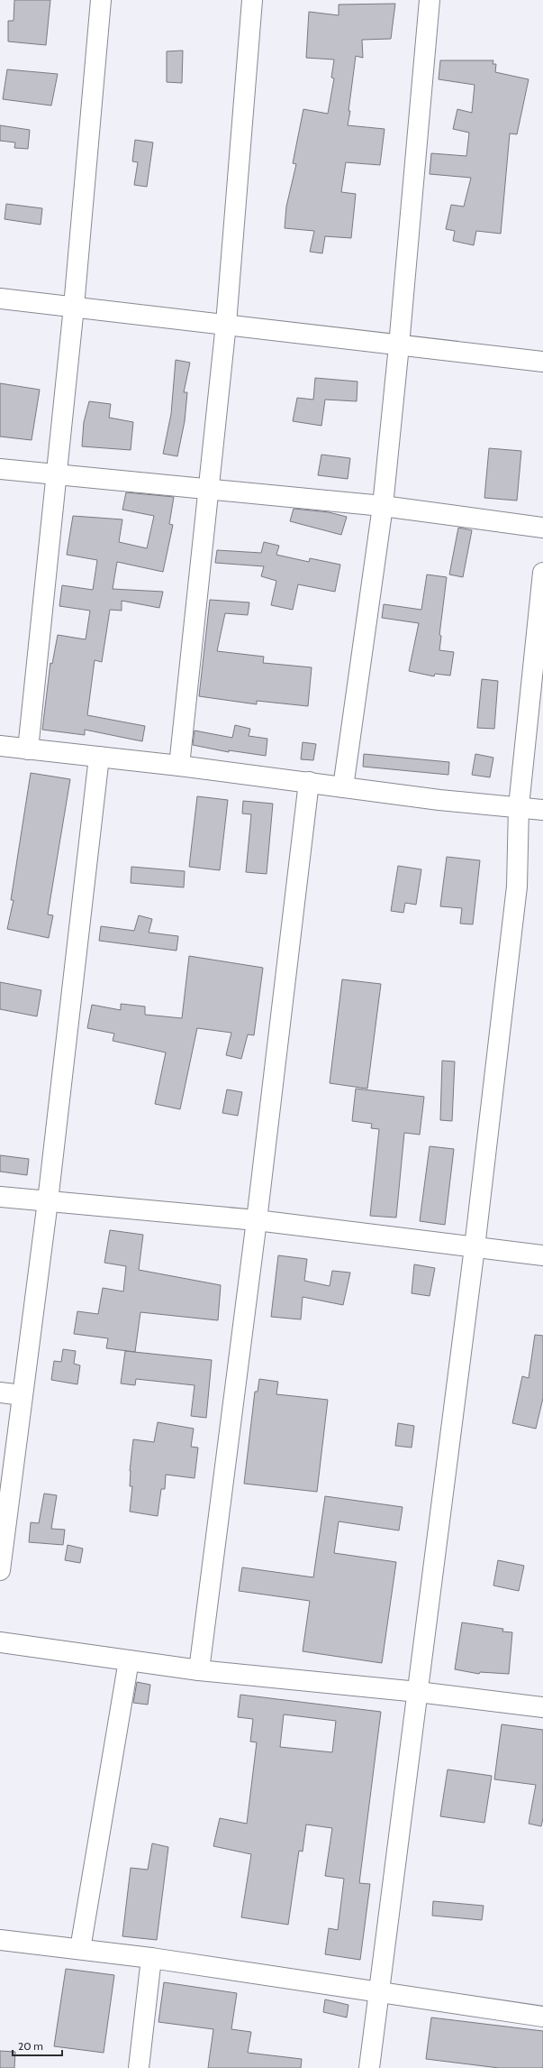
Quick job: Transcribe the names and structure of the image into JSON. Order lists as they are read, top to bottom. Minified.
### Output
{"scale_bar":"20 m"}
